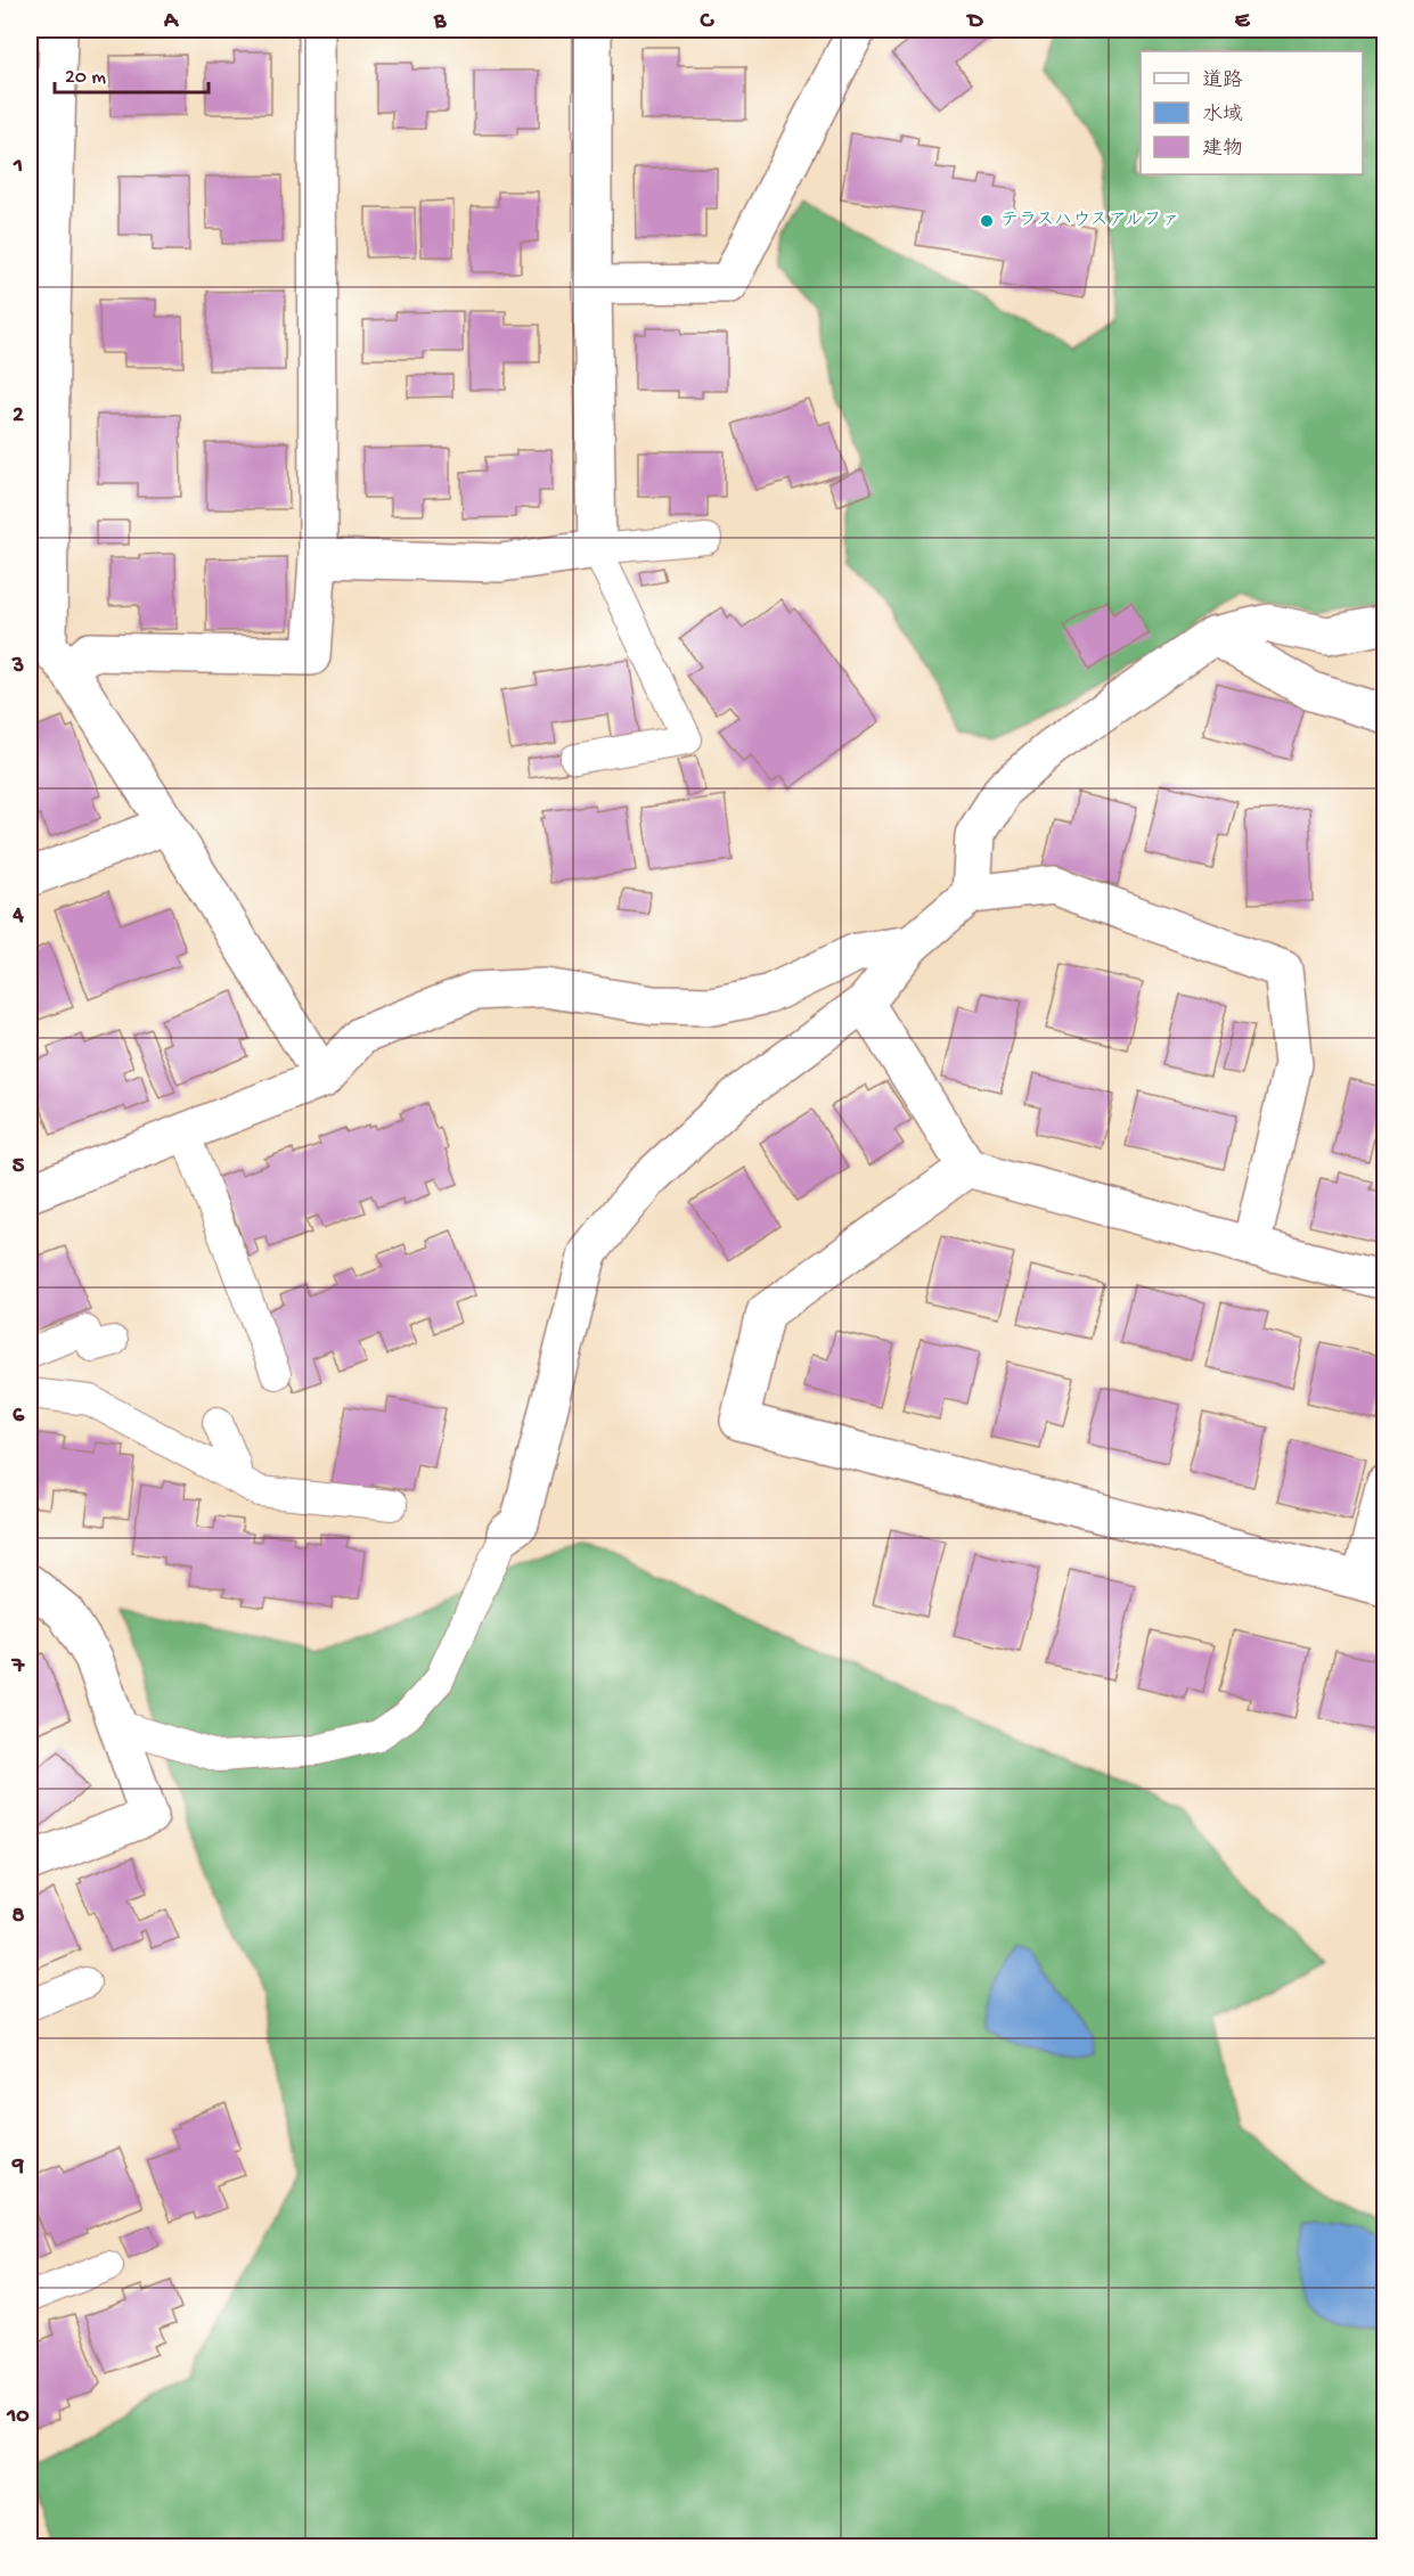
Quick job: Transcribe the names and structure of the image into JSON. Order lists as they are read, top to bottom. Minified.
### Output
{"places":["テラスハウスアルファ"],"legend":["道路","水域","建物"],"scale_bar":"20 m","grid":{"columns":["A","B","C","D","E"],"rows":["1","2","3","4","5","6","7","8","9","10"]}}
